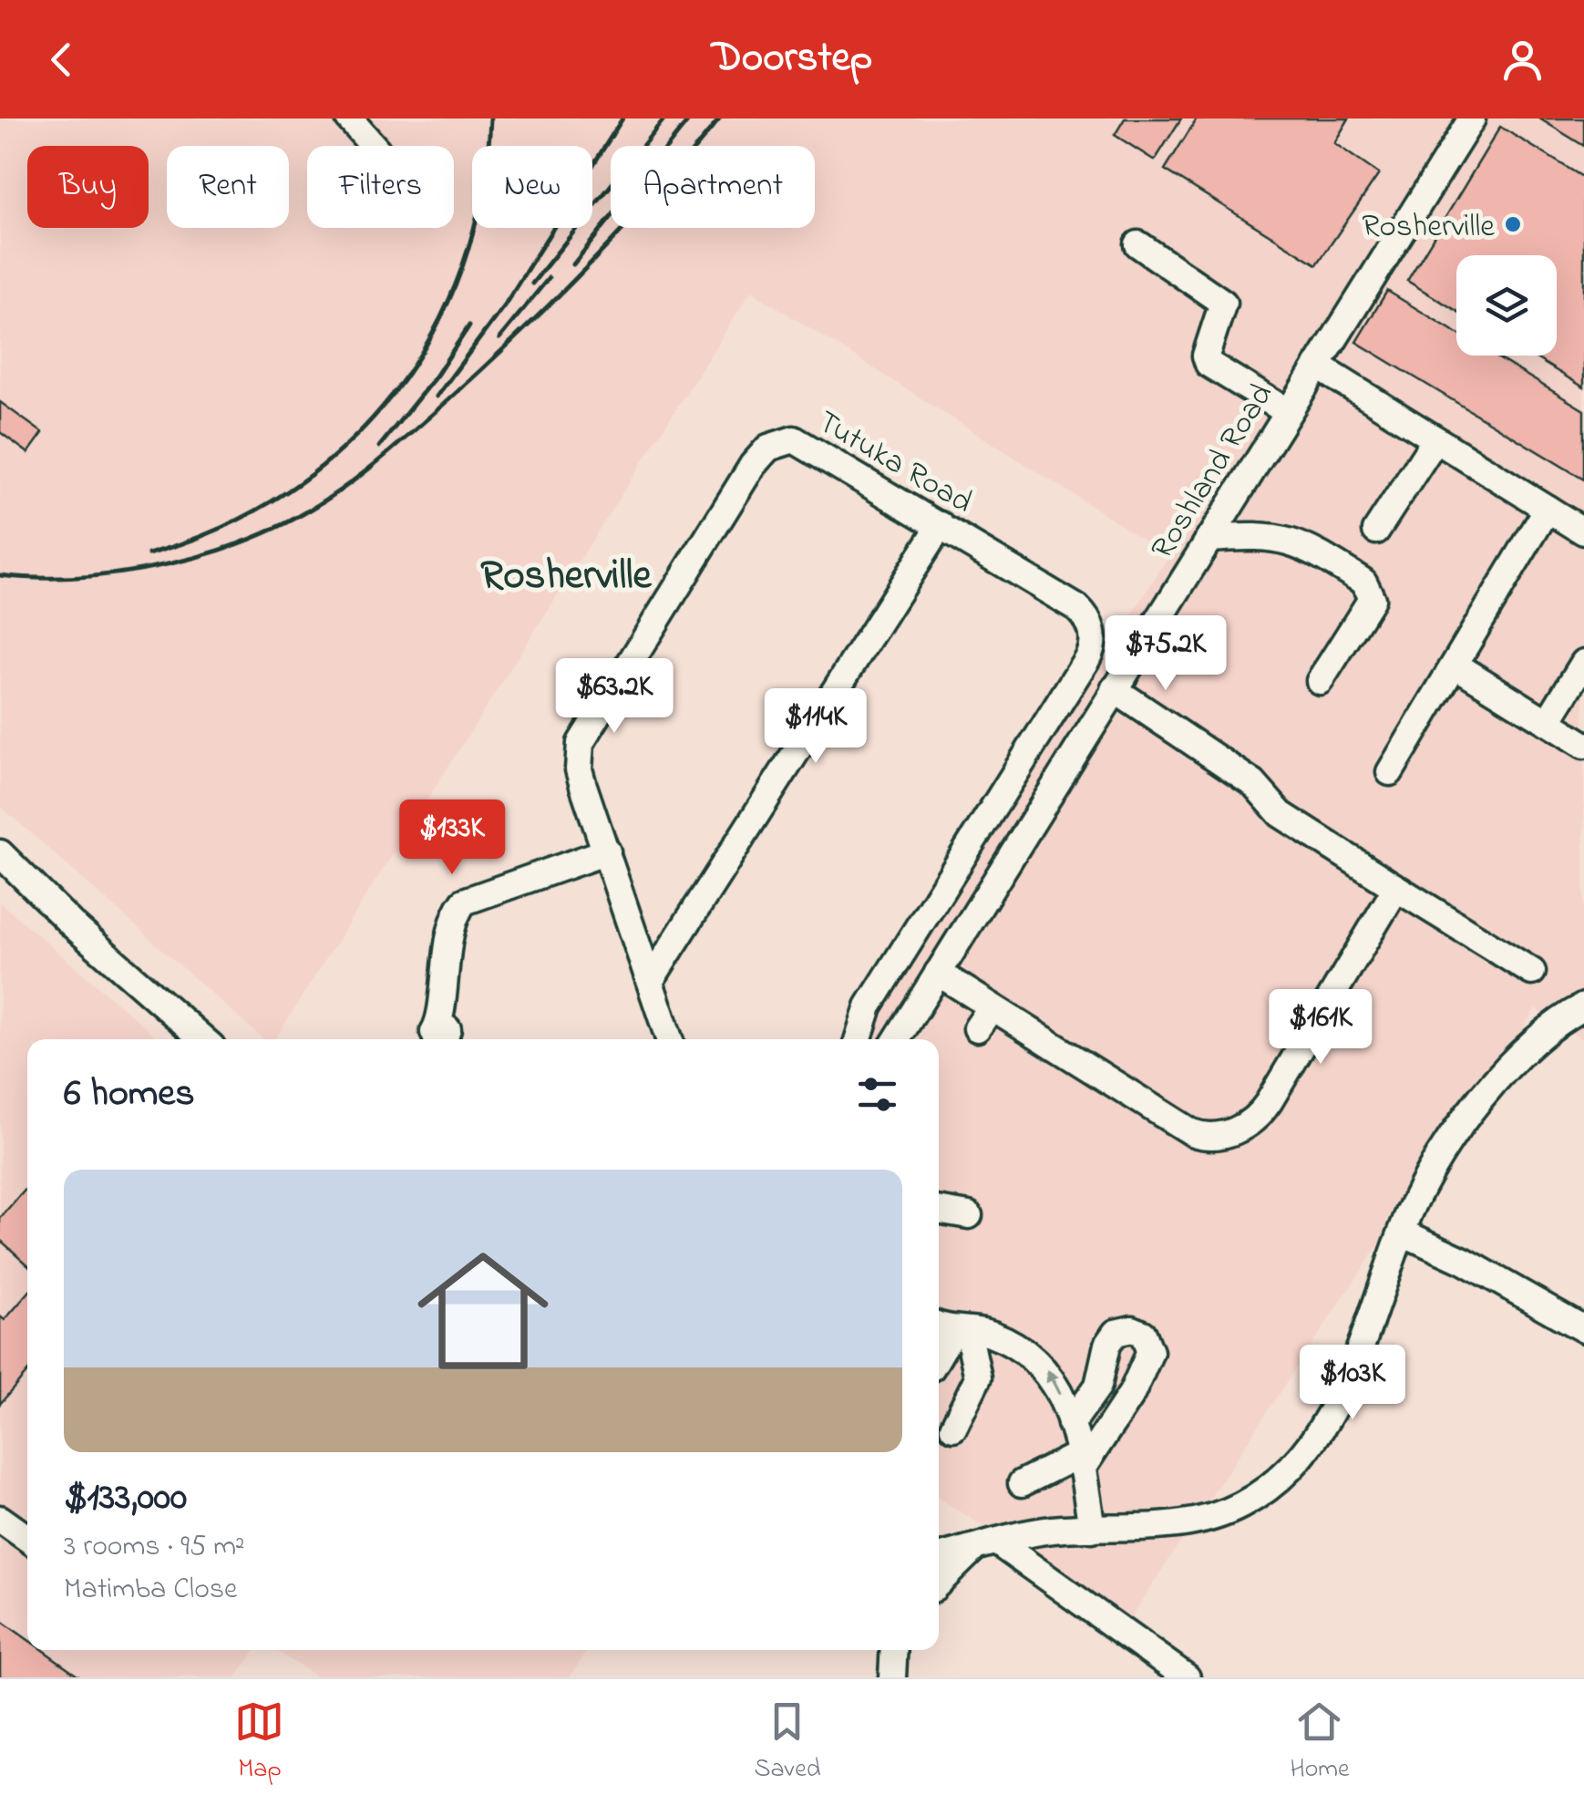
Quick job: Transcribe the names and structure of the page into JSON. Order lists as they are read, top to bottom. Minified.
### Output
{"streets":{"street":["Tutuka Road","Roshland Road"]},"districts":["Rosherville"],"places":["Rosherville"],"page":{"header":"Doorstep","chip":["Buy","Rent","Filters","New","Apartment"],"price":["$75.2K","$63.2K","$114K","$133K","$161K","$103K"],"heading":"6 homes","list":[{"name":"$133,000","note":"3 rooms · 95 m² · Matimba Close"}],"tabs":["Map","Saved","Home"]}}
